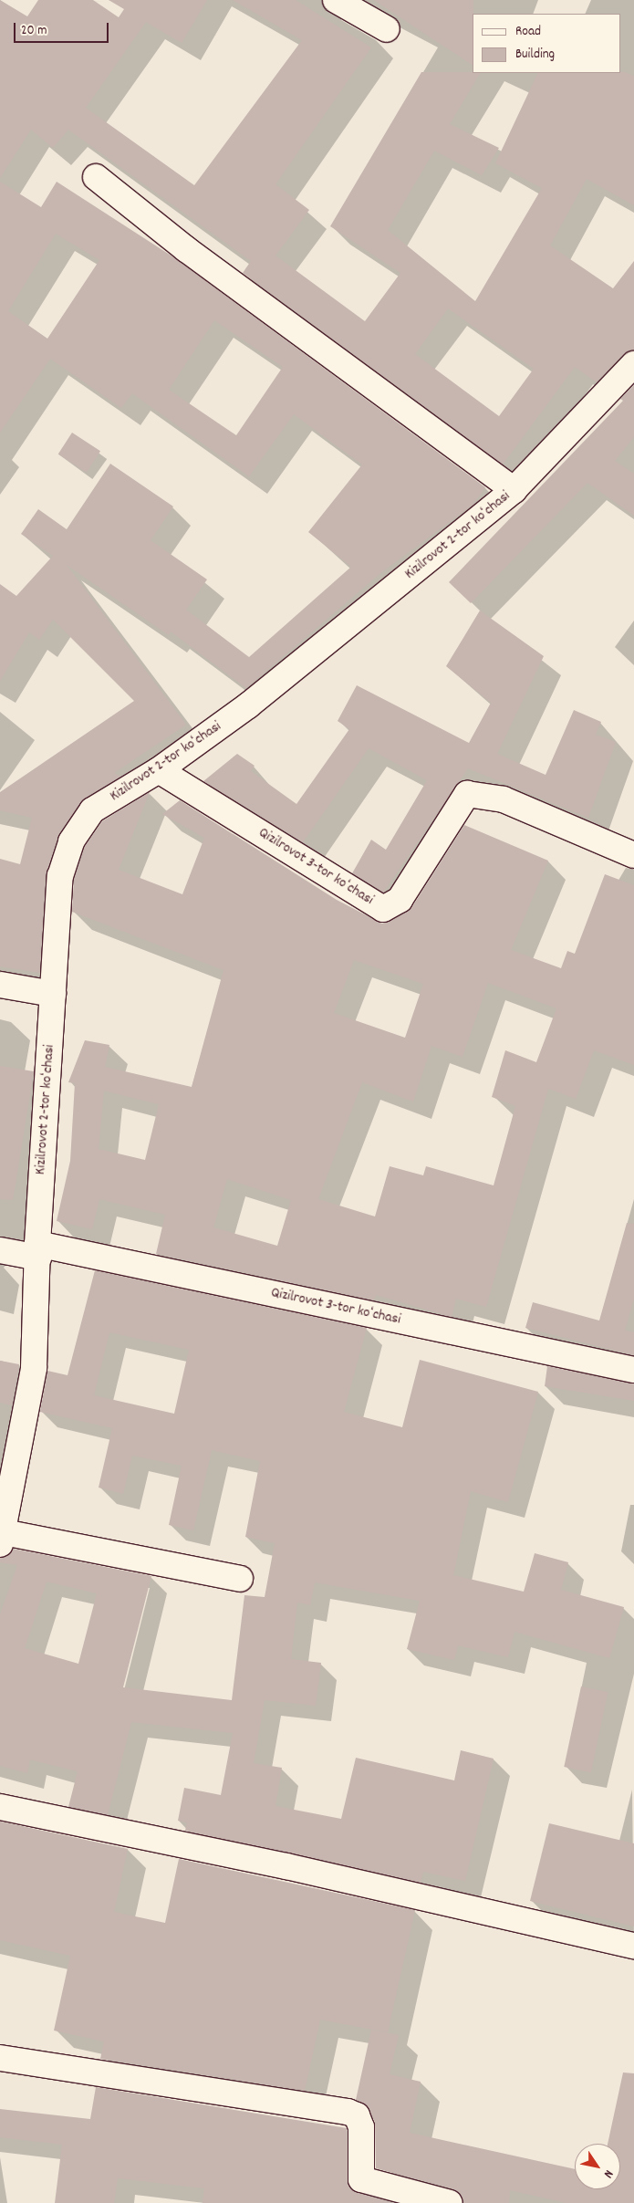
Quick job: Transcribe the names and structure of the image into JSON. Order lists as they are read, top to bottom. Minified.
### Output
{"streets":{"street":["Kizilrovot 2-tor koʻchasi","Qizilrovot 3-tor koʻchasi"]},"crossings":[["Kizilrovot 2-tor koʻchasi","Qizilrovot 3-tor koʻchasi"]],"legend":["Road","Building"],"scale_bar":"20 m","north":"bottom right"}
